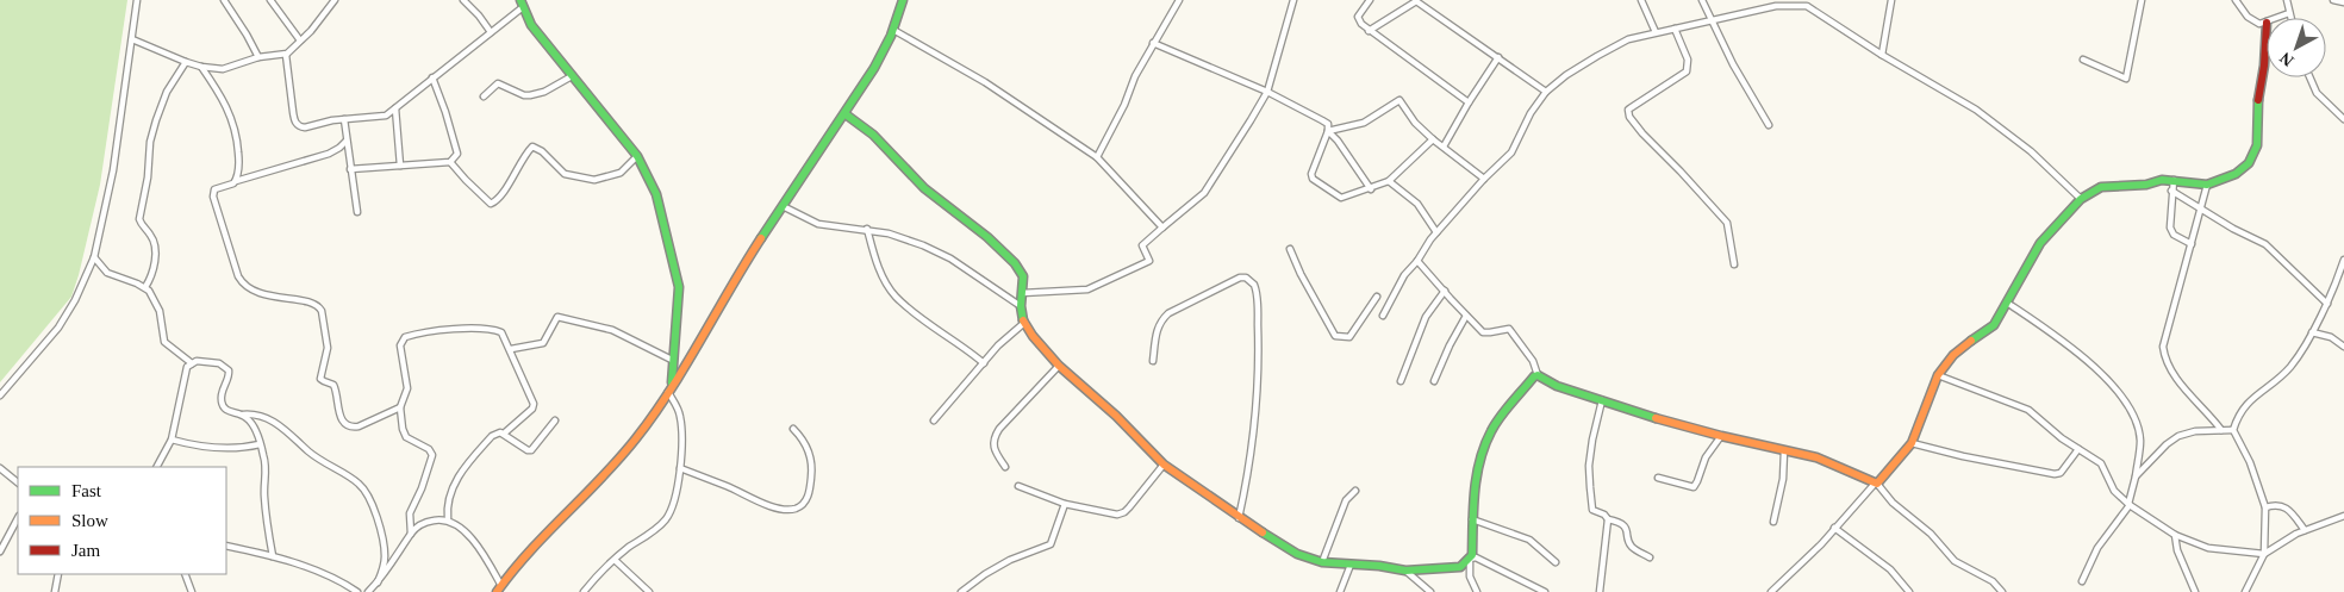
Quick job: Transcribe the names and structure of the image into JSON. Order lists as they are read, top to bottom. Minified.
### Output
{"legend":["Fast","Slow","Jam"],"north":"bottom left"}
